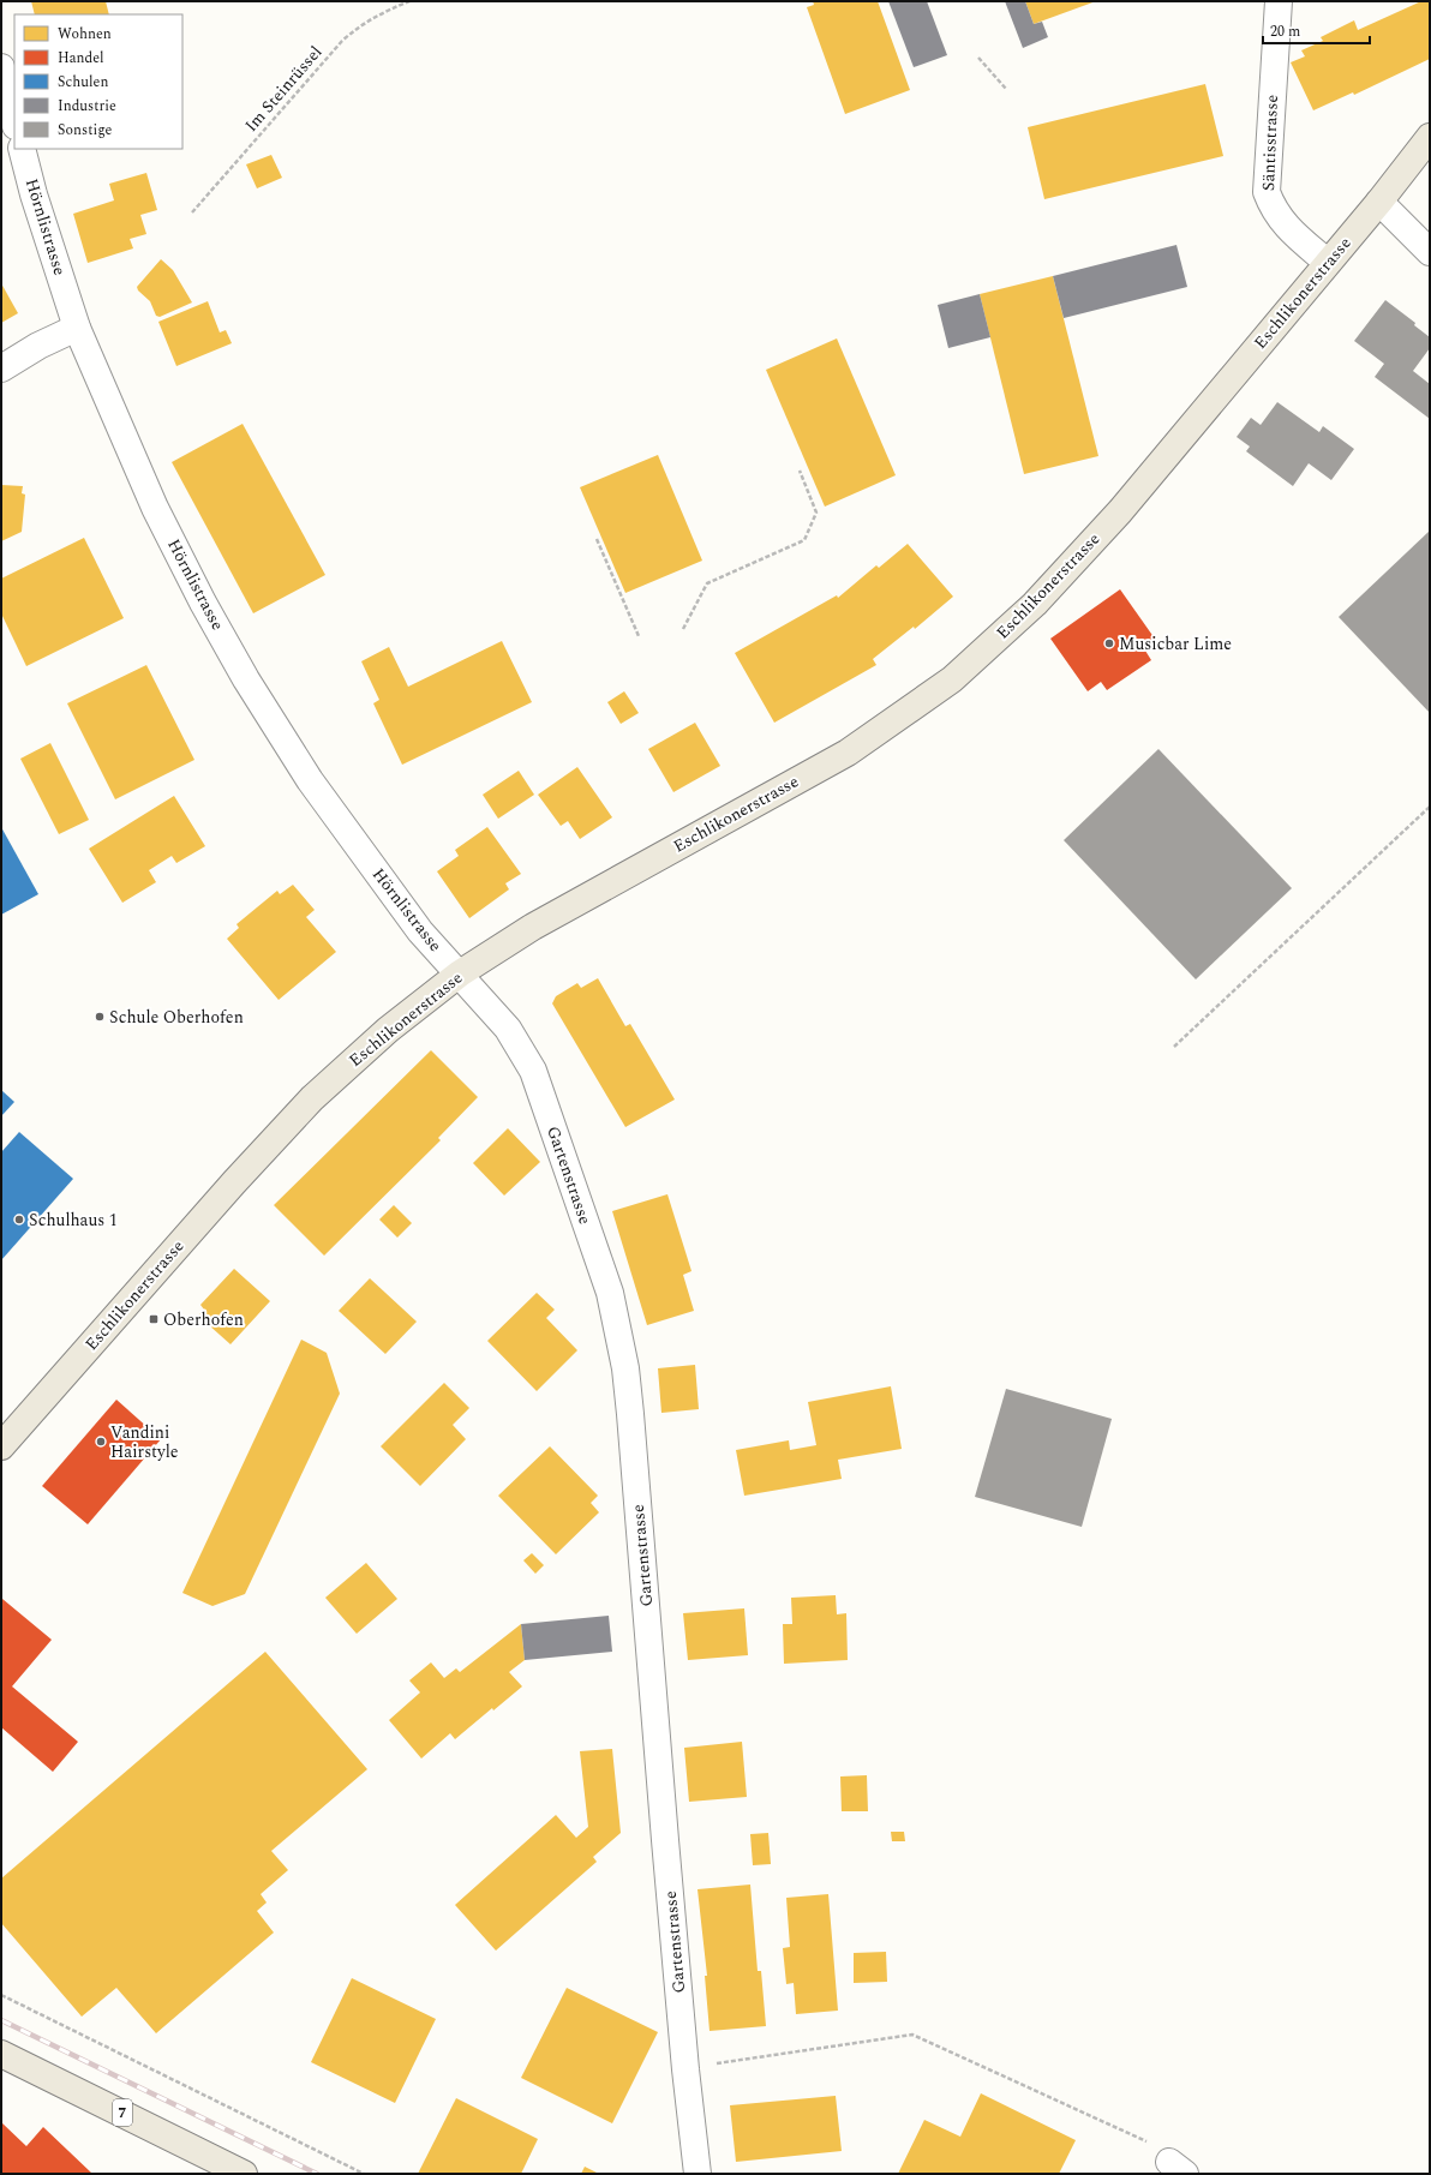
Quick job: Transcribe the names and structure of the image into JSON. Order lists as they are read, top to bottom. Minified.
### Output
{"streets":{"main road":["Eschlikonerstrasse","7"],"street":["Säntisstrasse","Hörnlistrasse","Gartenstrasse"],"path":["Im Steinrüssel"]},"crossings":[["Säntisstrasse","Eschlikonerstrasse"],["Hörnlistrasse","Eschlikonerstrasse"],["Hörnlistrasse","Gartenstrasse"],["Eschlikonerstrasse","Gartenstrasse"]],"places":{"other":["Musicbar Lime","Schule Oberhofen","Schulhaus 1","Vandini Hairstyle"],"transit":["Oberhofen"]},"legend":["Wohnen","Handel","Schulen","Industrie","Sonstige"],"scale_bar":"20 m"}
